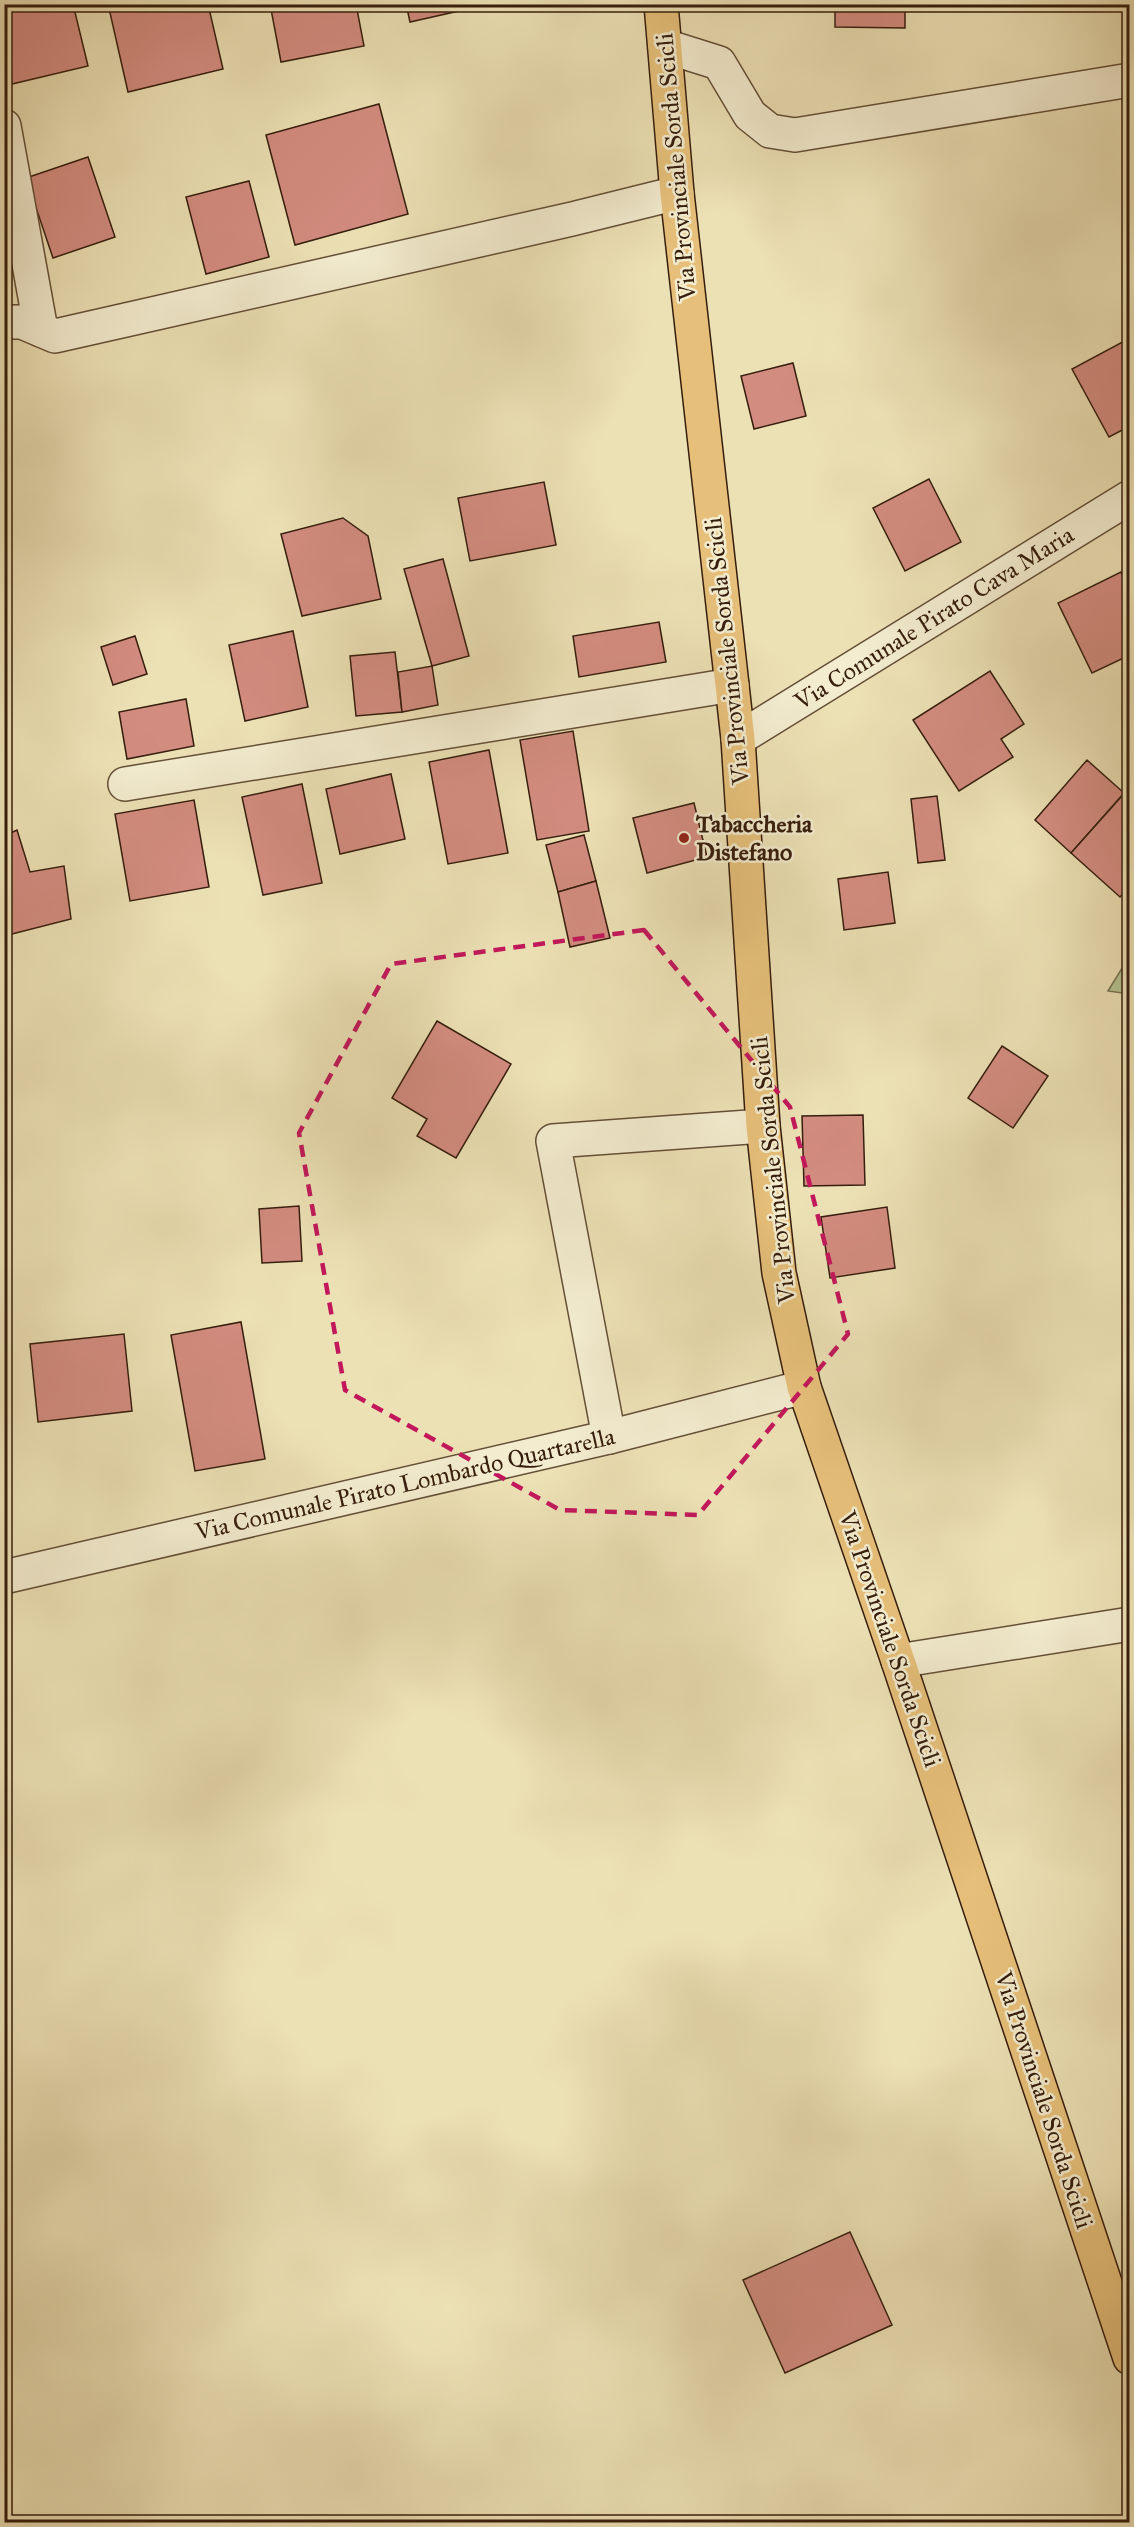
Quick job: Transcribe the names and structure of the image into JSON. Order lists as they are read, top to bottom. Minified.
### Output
{"streets":{"main road":["Via Provinciale Sorda Scicli"],"street":["Via Comunale Pirato Cava Maria","Via Comunale Pirato Lombardo Quartarella"]},"crossings":[["Via Provinciale Sorda Scicli","Via Comunale Pirato Cava Maria"],["Via Provinciale Sorda Scicli","Via Comunale Pirato Lombardo Quartarella"]],"places":["Tabaccheria Distefano"]}
